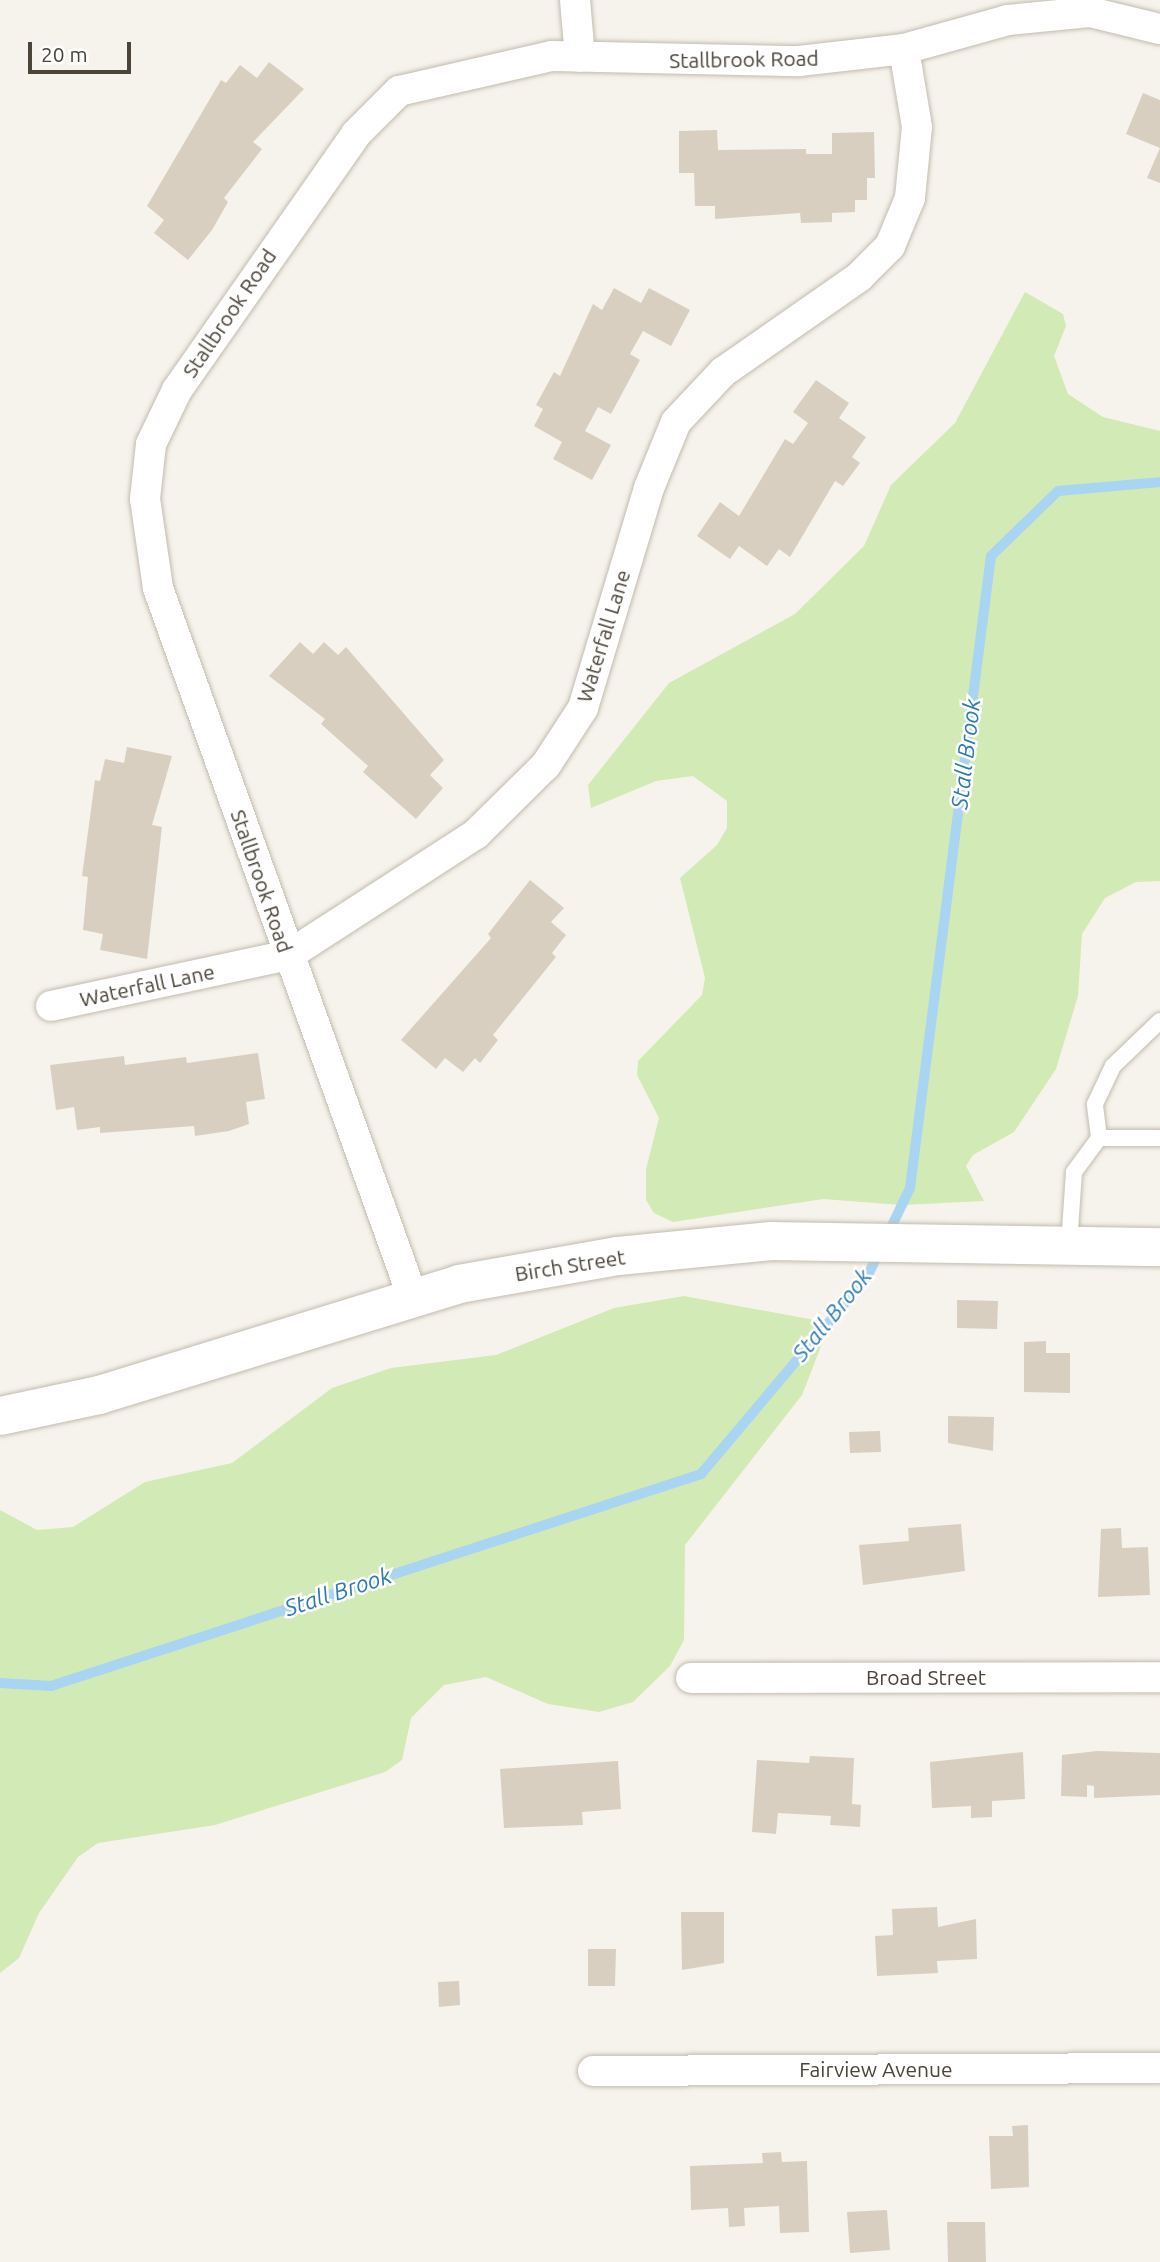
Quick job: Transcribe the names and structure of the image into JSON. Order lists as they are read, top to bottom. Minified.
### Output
{"streets":{"street":["Stallbrook Road","Waterfall Lane","Birch Street","Broad Street","Fairview Avenue"]},"crossings":[["Stallbrook Road","Waterfall Lane"],["Stallbrook Road","Birch Street"]],"water":["Stall Brook"],"scale_bar":"20 m"}
